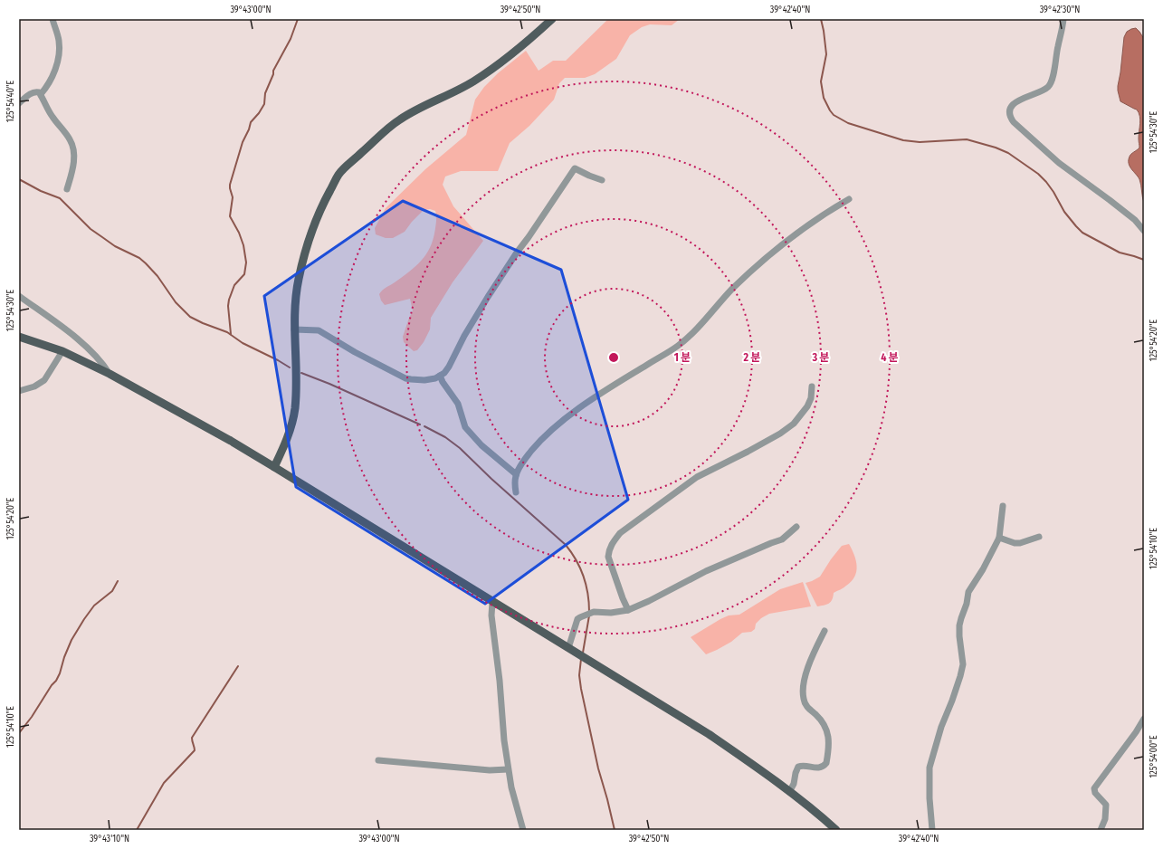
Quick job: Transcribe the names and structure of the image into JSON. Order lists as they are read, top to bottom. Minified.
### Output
{"coordinates":["39°43'00\"N","39°42'50\"N","39°42'40\"N","39°42'30\"N","125°54'40\"E","125°54'30\"E","125°54'20\"E","125°54'10\"E","125°54'00\"E","39°43'10\"N"],"rings":["1 분","2 분","3 분","4 분"]}
